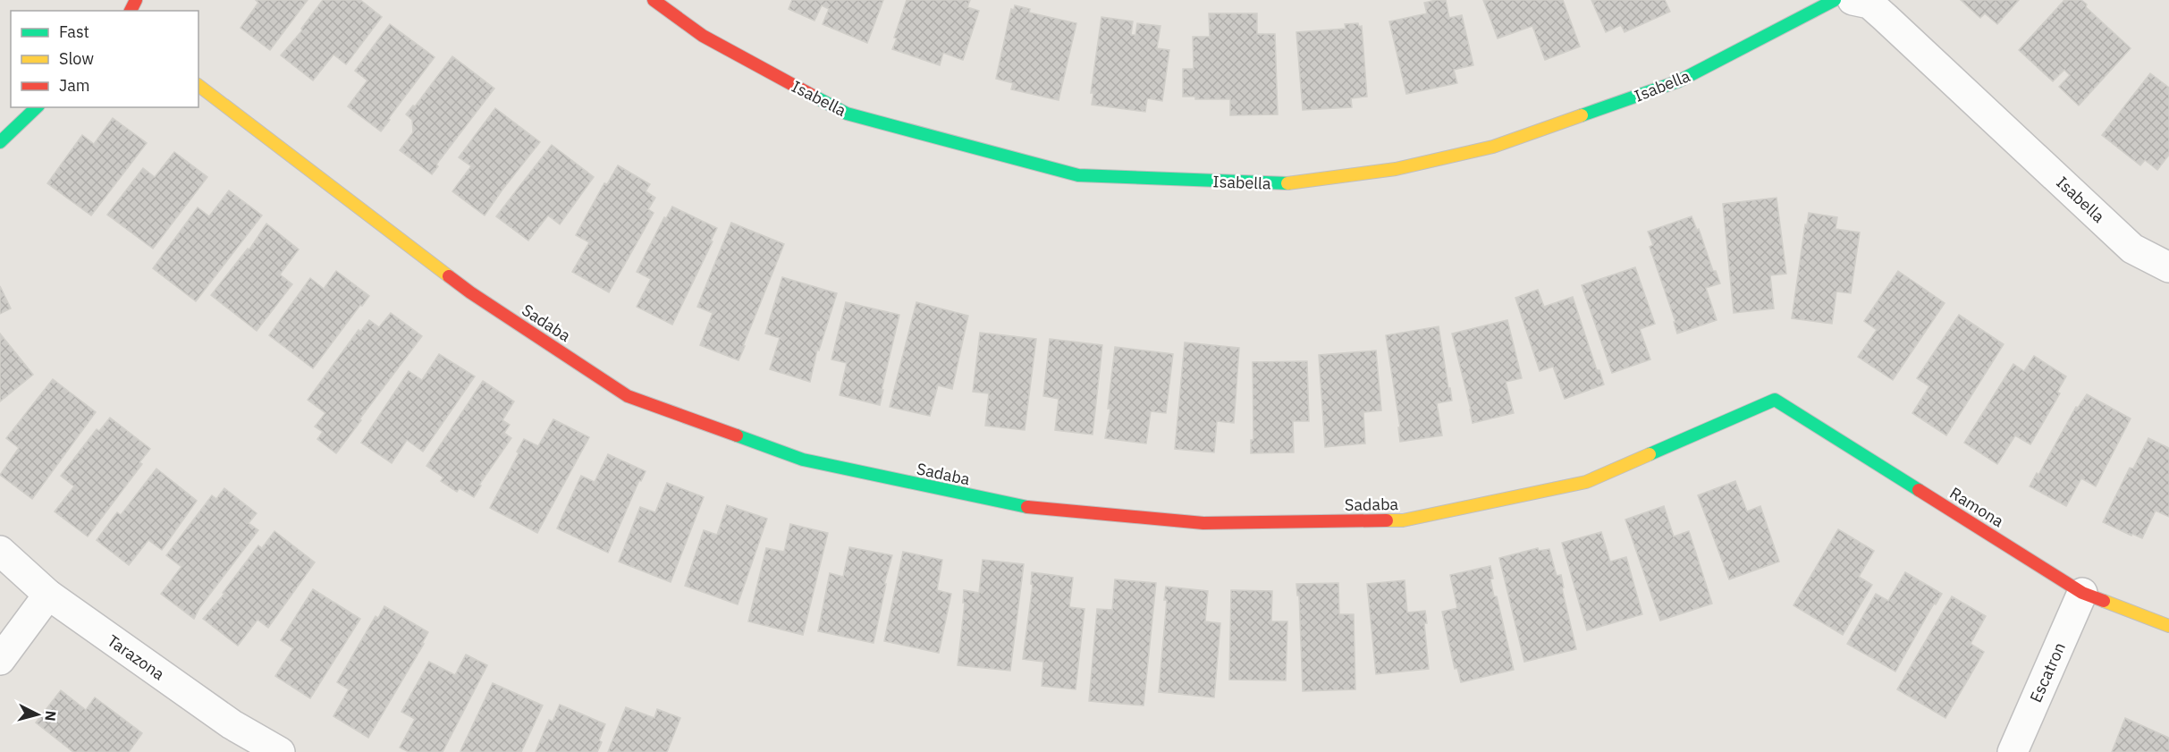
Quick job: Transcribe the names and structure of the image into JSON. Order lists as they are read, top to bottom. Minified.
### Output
{"streets":{"street":["Isabella","Sadaba","Ramona","Tarazona","Escatron"]},"crossings":[["Sadaba","Ramona"],["Ramona","Escatron"]],"legend":["Fast","Slow","Jam"],"north":"right"}
